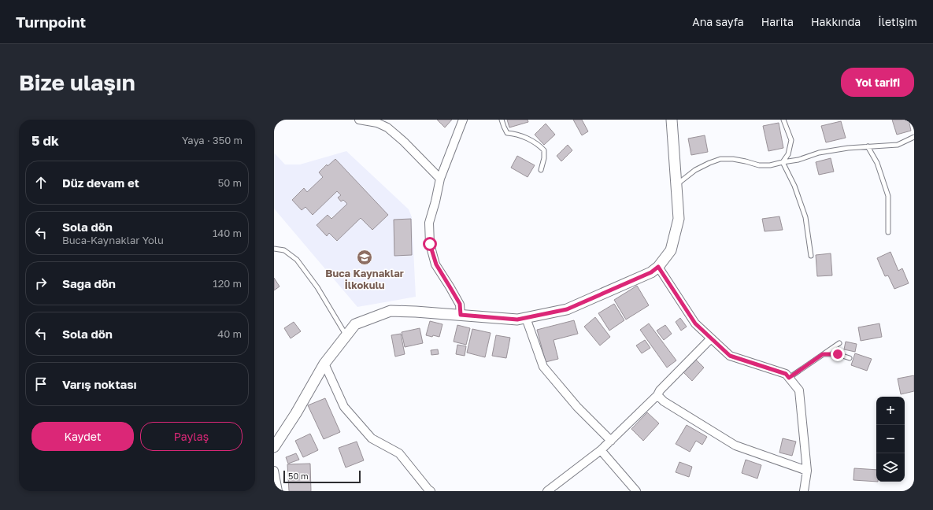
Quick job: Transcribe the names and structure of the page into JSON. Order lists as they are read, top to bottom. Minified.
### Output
{"places":{"school or university":["Buca Kaynaklar İlkokulu"]},"scale_bar":"50 m","page":{"header":"Turnpoint","nav":["Ana sayfa","Harita","Hakkında","İletişim"],"buttons":["Yol tarifi",["Kaydet","Paylaş"]],"title":"Bize ulaşın","heading":["5 dk","Yaya · 350 m"],"list":[["Düz devam et","50 m"],["Sola dön","Buca-Kaynaklar Yolu","140 m"],["Sağa dön","120 m"],["Sola dön","40 m"],"Varış noktası"],"map_buttons":["+","−"],"scale":"50 m"}}
